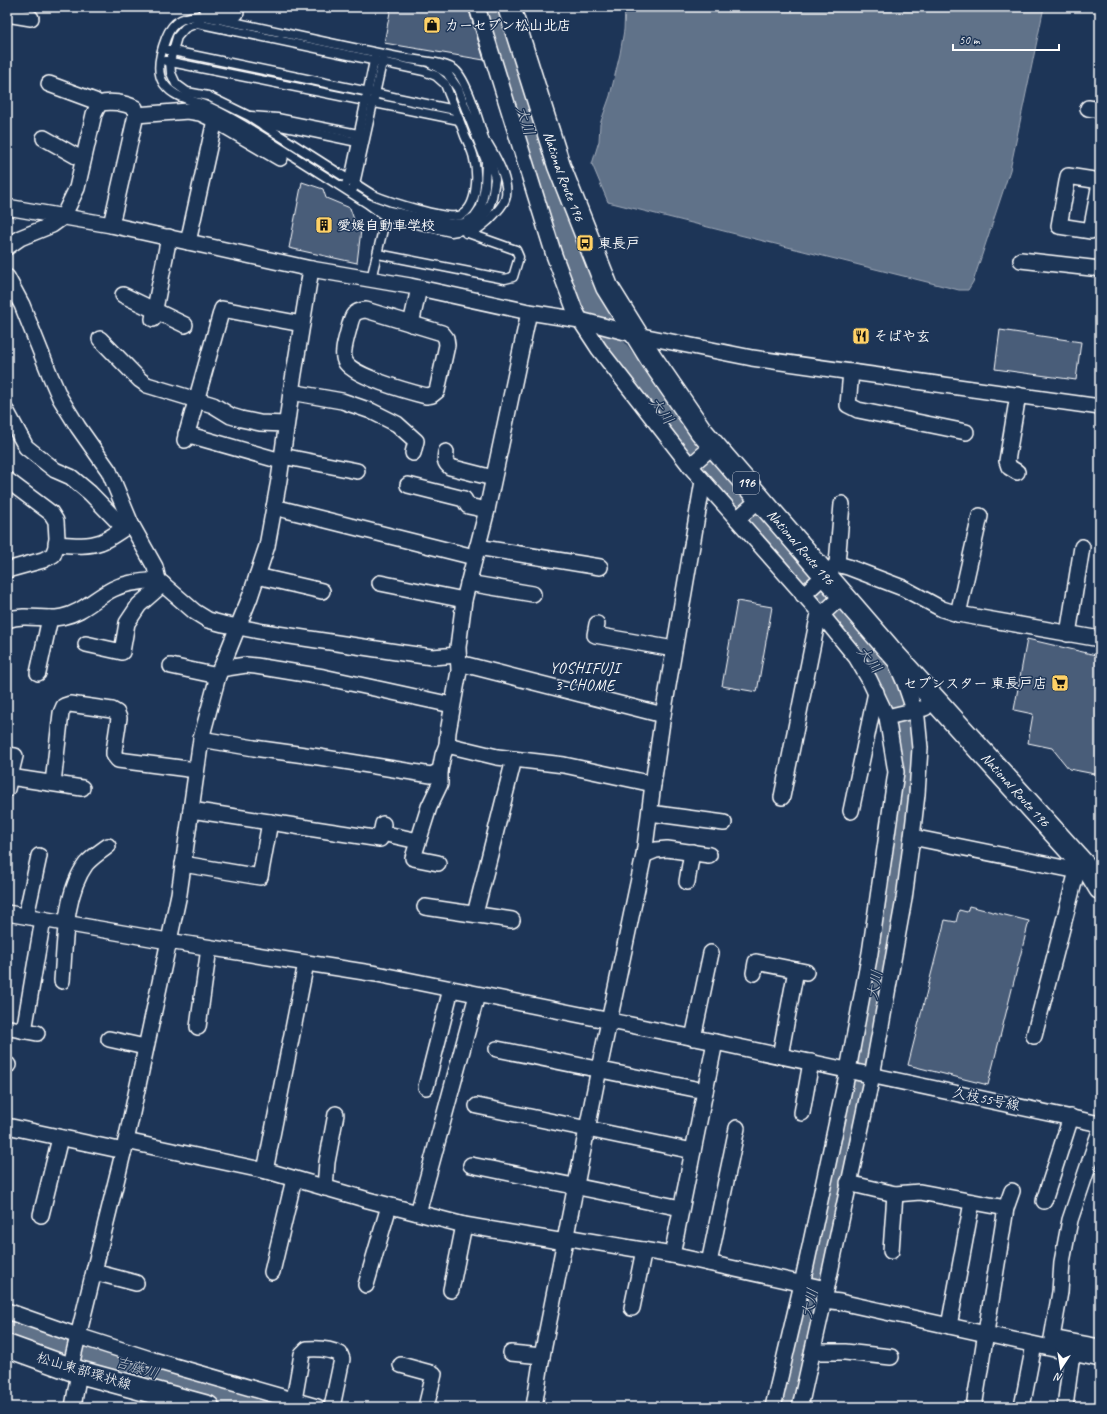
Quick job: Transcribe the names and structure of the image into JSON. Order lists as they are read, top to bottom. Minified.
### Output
{"streets":{"main road":["National Route 196","196","松山東部環状線"],"street":["久枝55号線"]},"districts":["YOSHIFUJI 3-CHOME"],"water":["大川","吉藤川"],"places":{"shop":["カーセブン松山北店"],"building":["愛媛自動車学校"],"bus stop":["東長戸"],"restaurant":["そばや玄"],"supermarket":["セブンスター 東長戸店"]},"scale_bar":"50 m","north":"bottom"}
